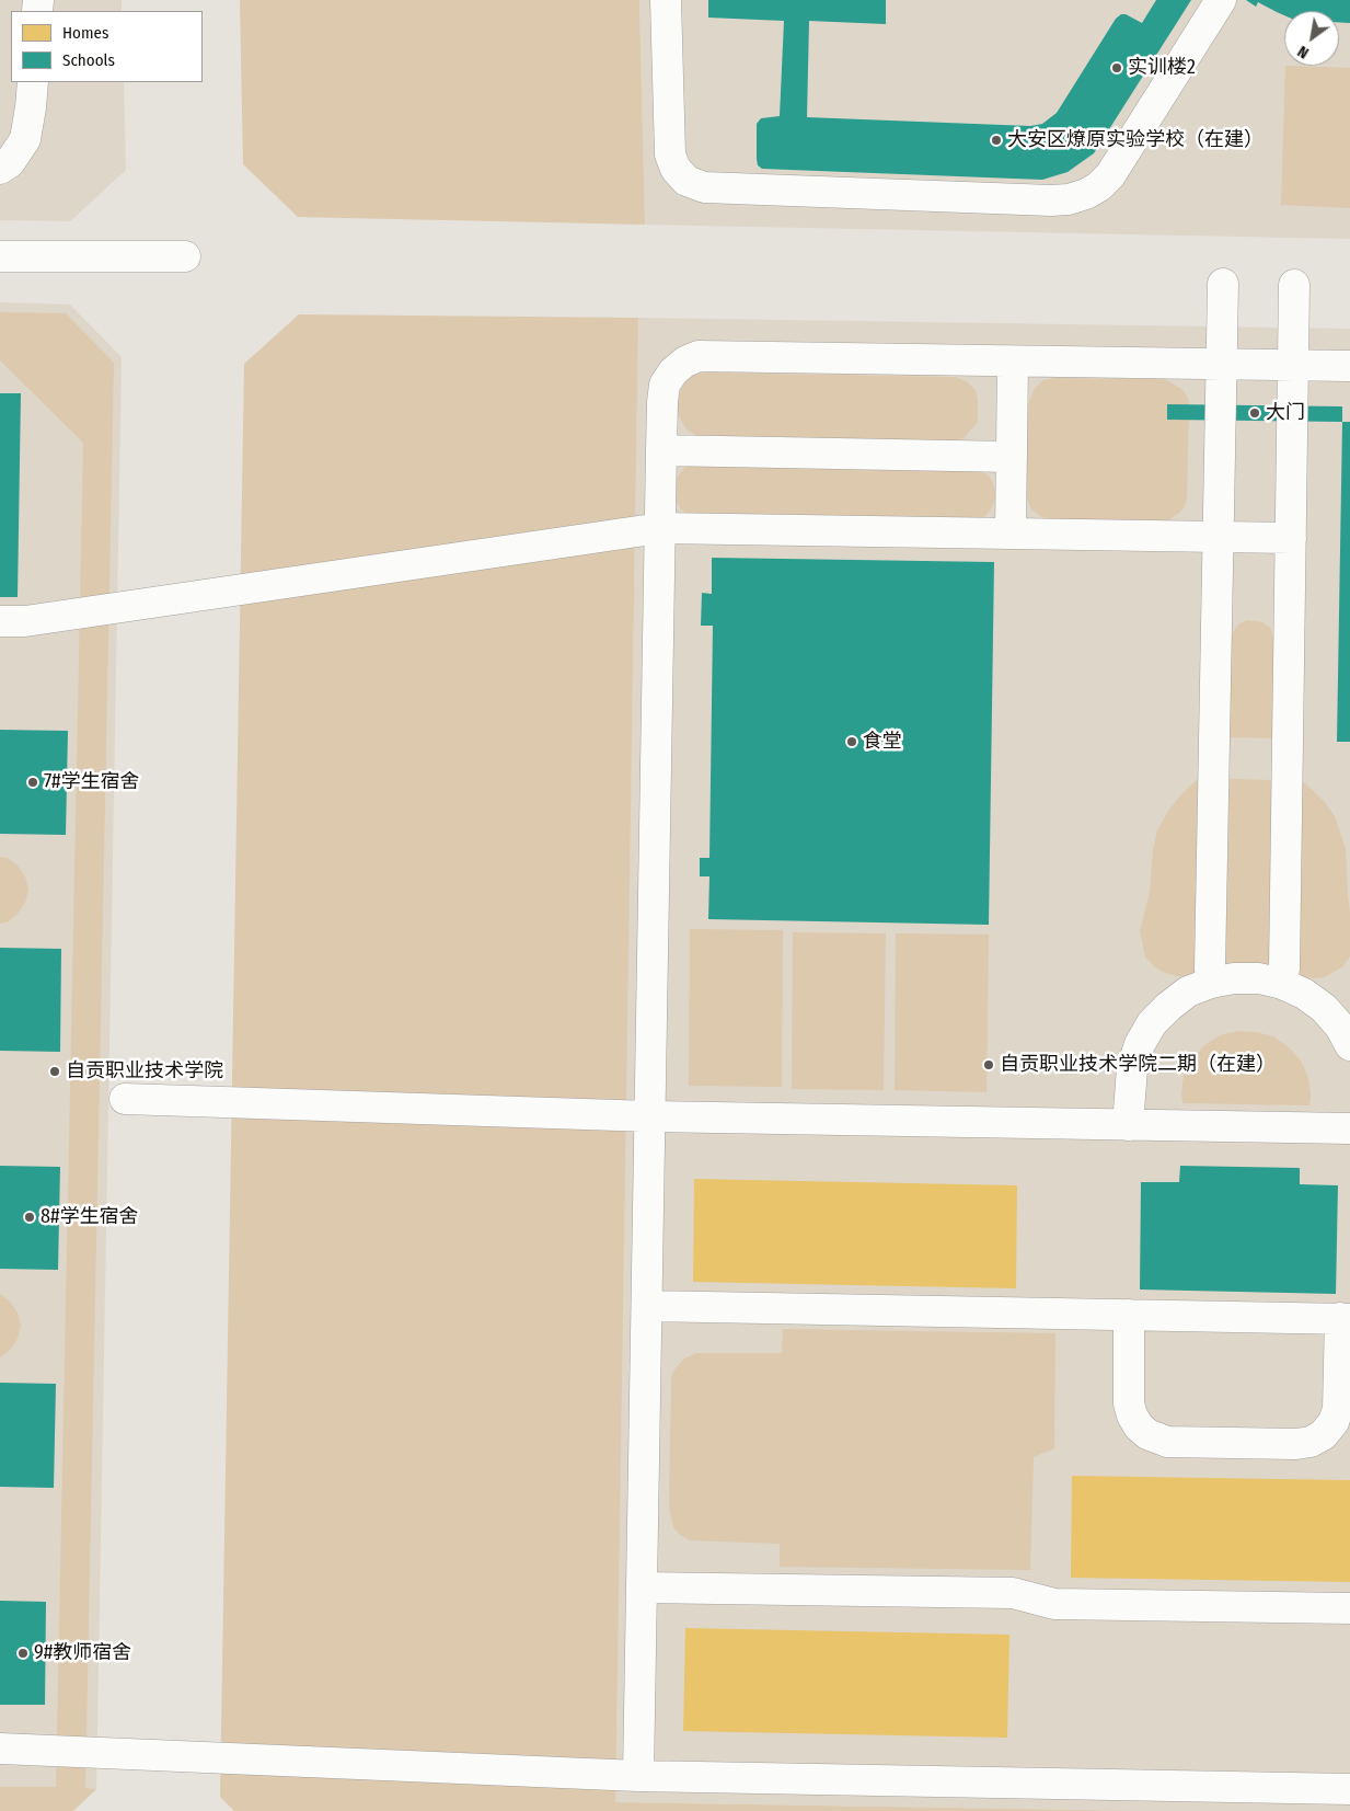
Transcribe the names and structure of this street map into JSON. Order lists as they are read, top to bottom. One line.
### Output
{"places":["实训楼2","大安区燎原实验学校（在建）","大门","食堂","7#学生宿舍","自贡职业技术学院二期（在建）","自贡职业技术学院","8#学生宿舍","9#教师宿舍"],"legend":["Homes","Schools"],"north":"bottom left"}
